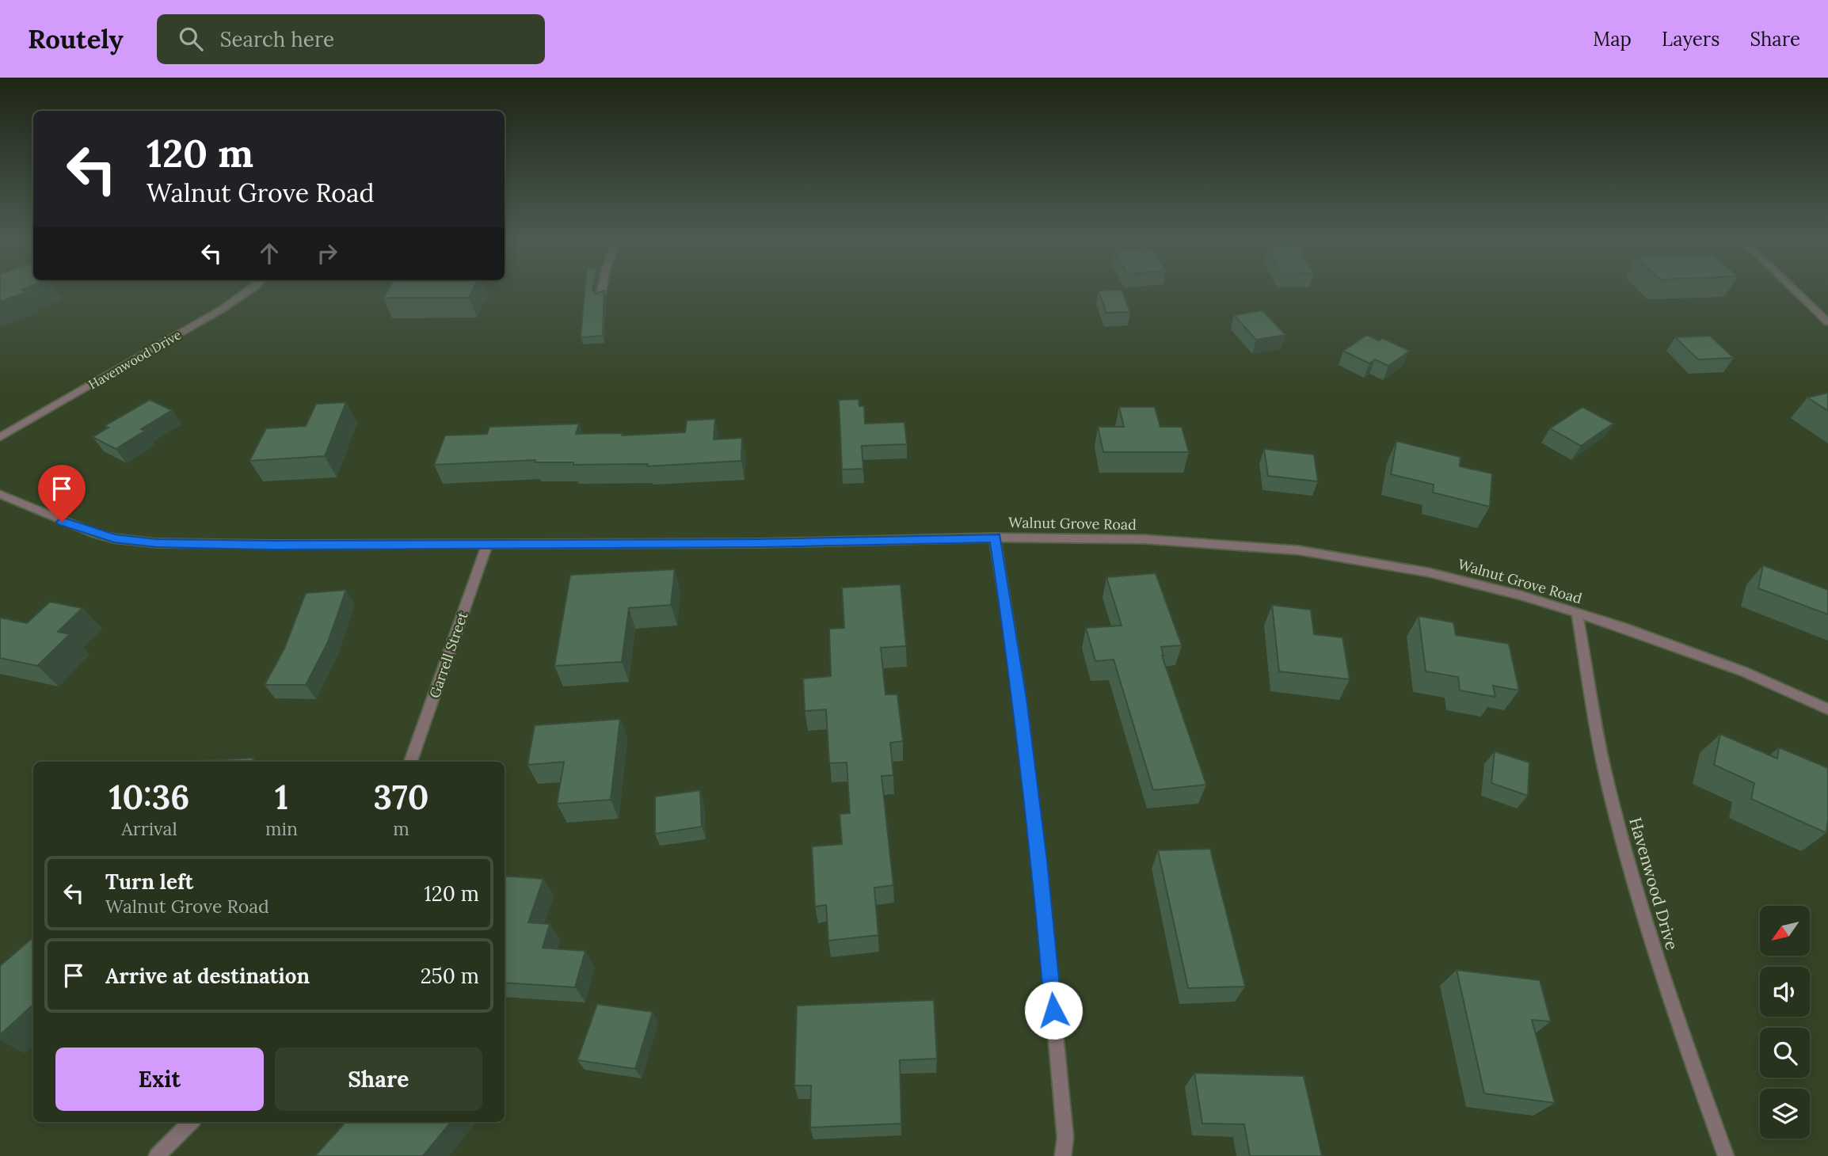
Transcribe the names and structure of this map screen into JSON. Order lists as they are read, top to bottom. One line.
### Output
{"streets":{"street":["Havenwood Drive","Walnut Grove Road","Garrell Street"]},"crossings":[["Havenwood Drive","Walnut Grove Road"],["Walnut Grove Road","Garrell Street"]],"north":"bottom left","page":{"header":"Routely","search":"Search here","nav":["Map","Layers","Share"],"turn":["120 m","Walnut Grove Road"],"eta":["10:36","Arrival","1","min","370","m"],"list":[{"name":"Turn left","note":"Walnut Grove Road","value":"120 m"},{"name":"Arrive at destination","value":"250 m"}],"buttons":["Exit","Share"]}}
